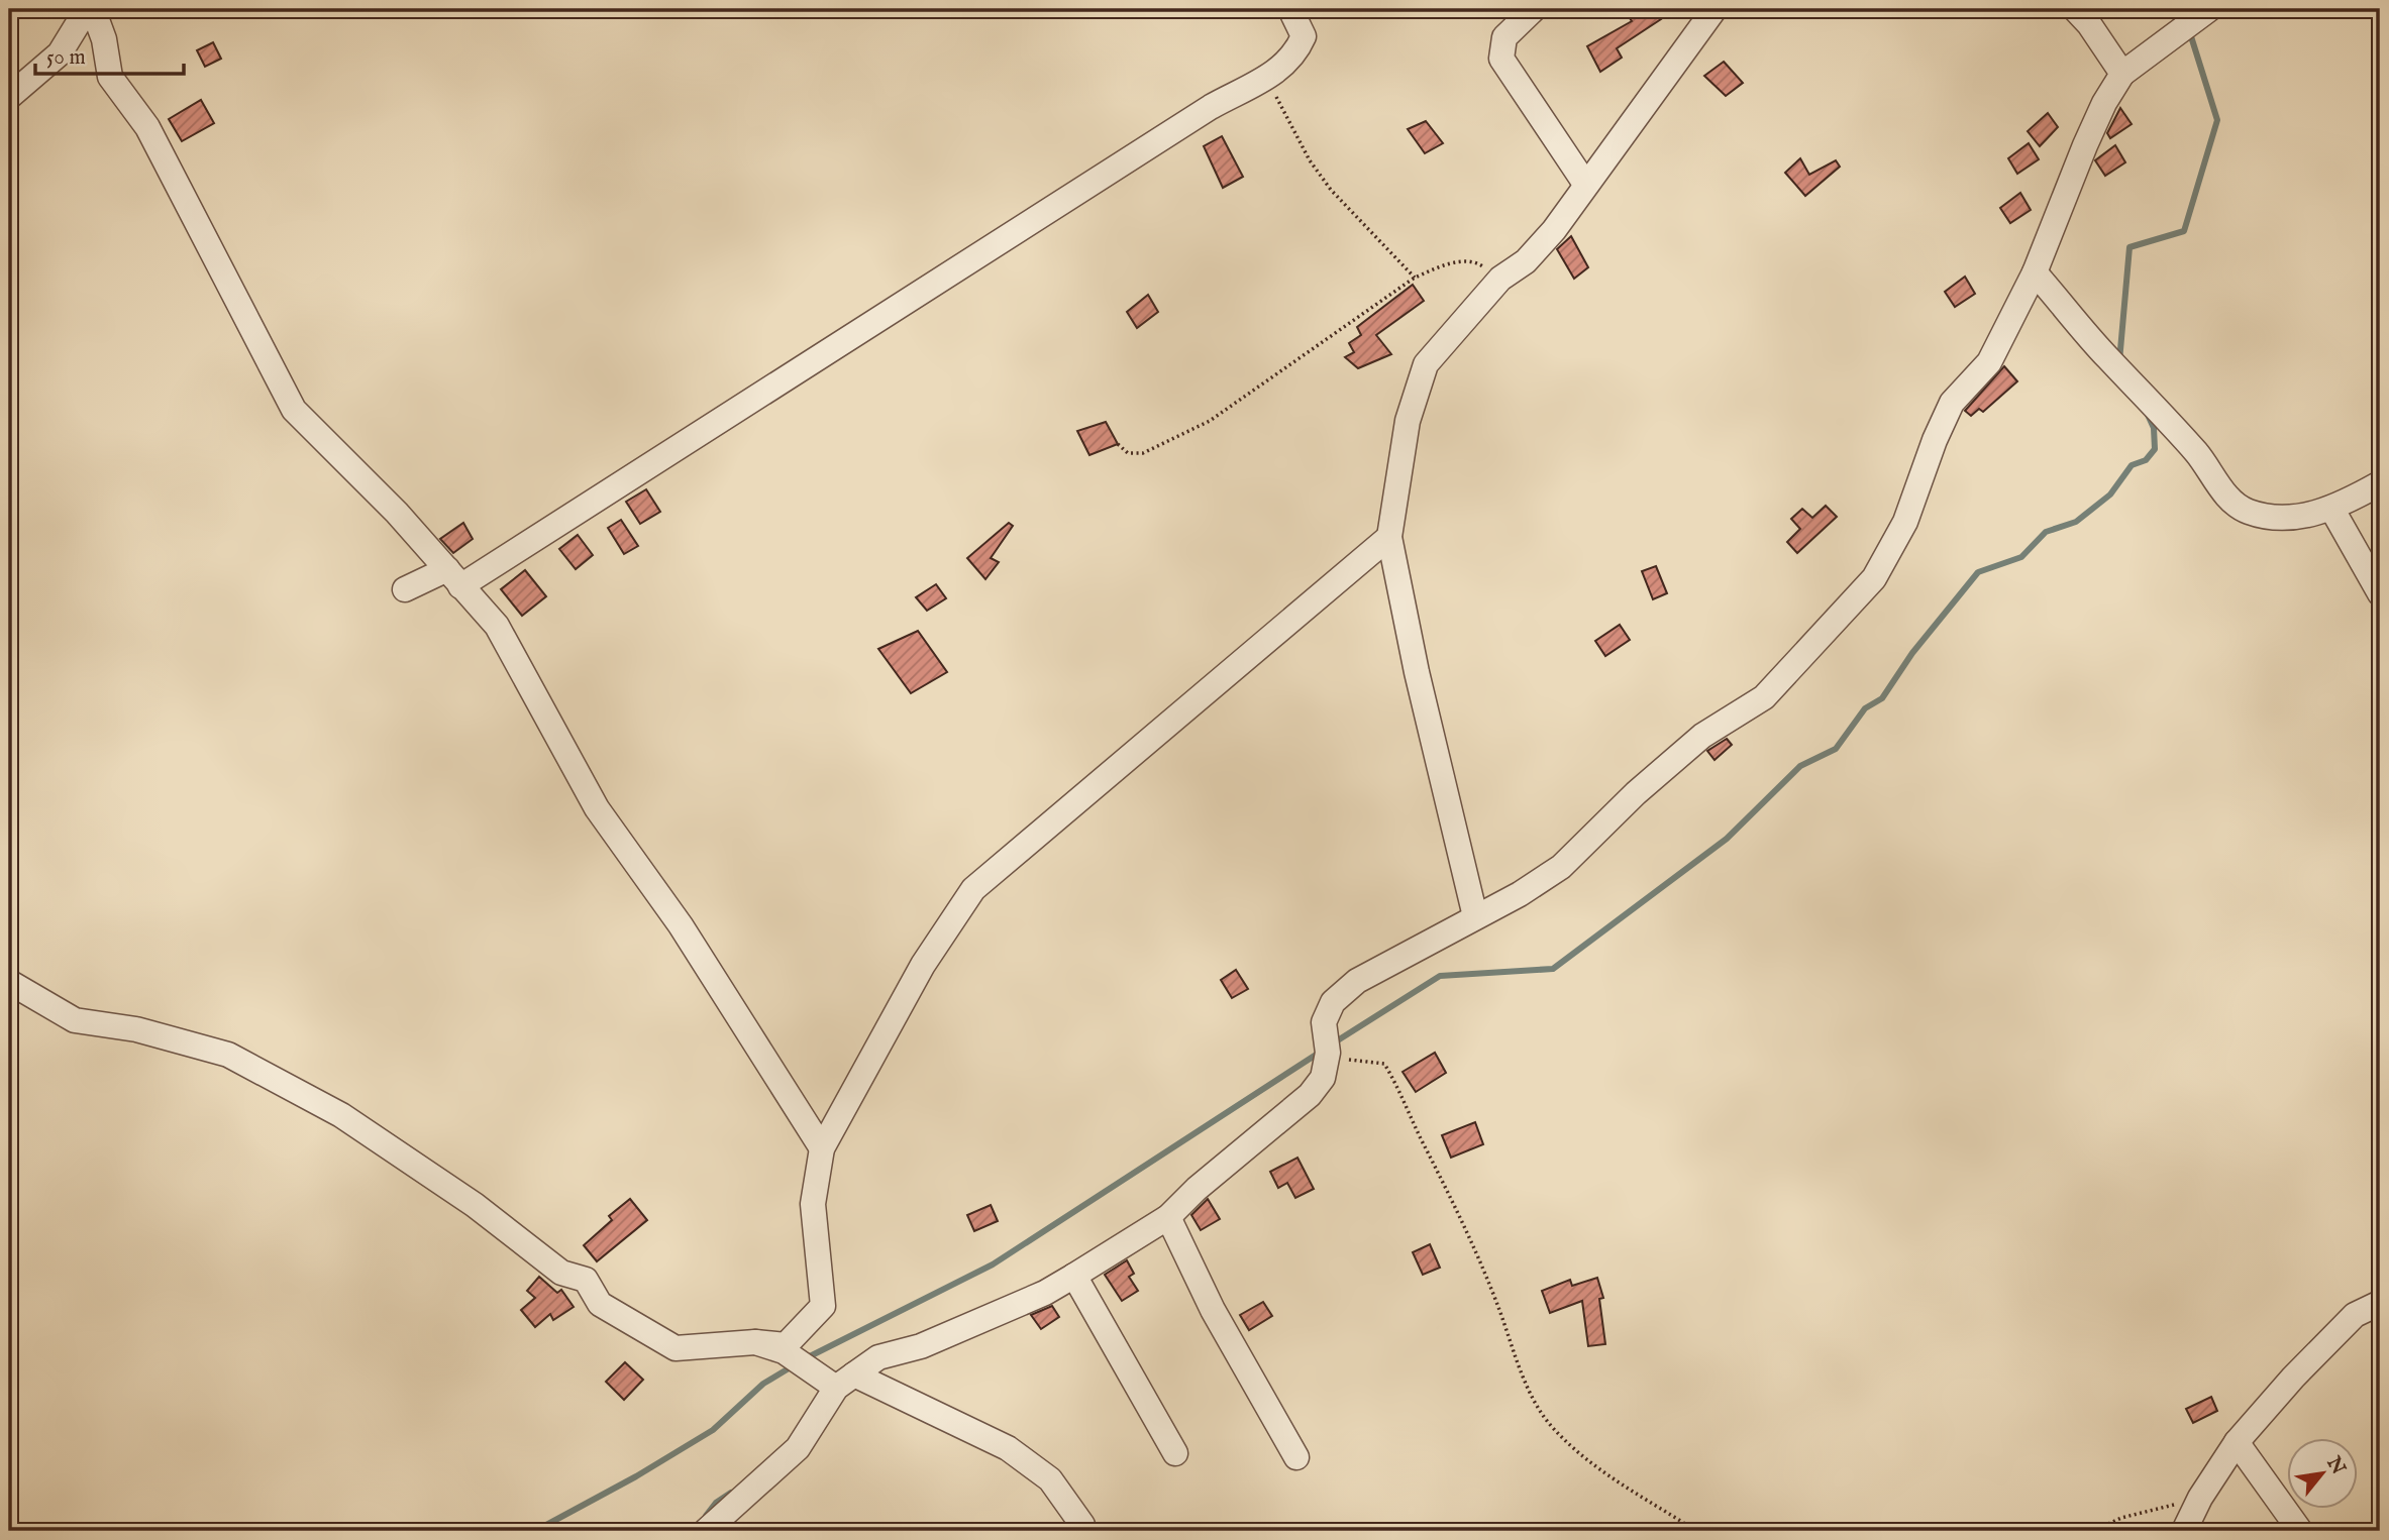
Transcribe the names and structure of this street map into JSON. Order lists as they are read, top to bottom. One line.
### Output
{"scale_bar":"50 m","north":"top right"}
